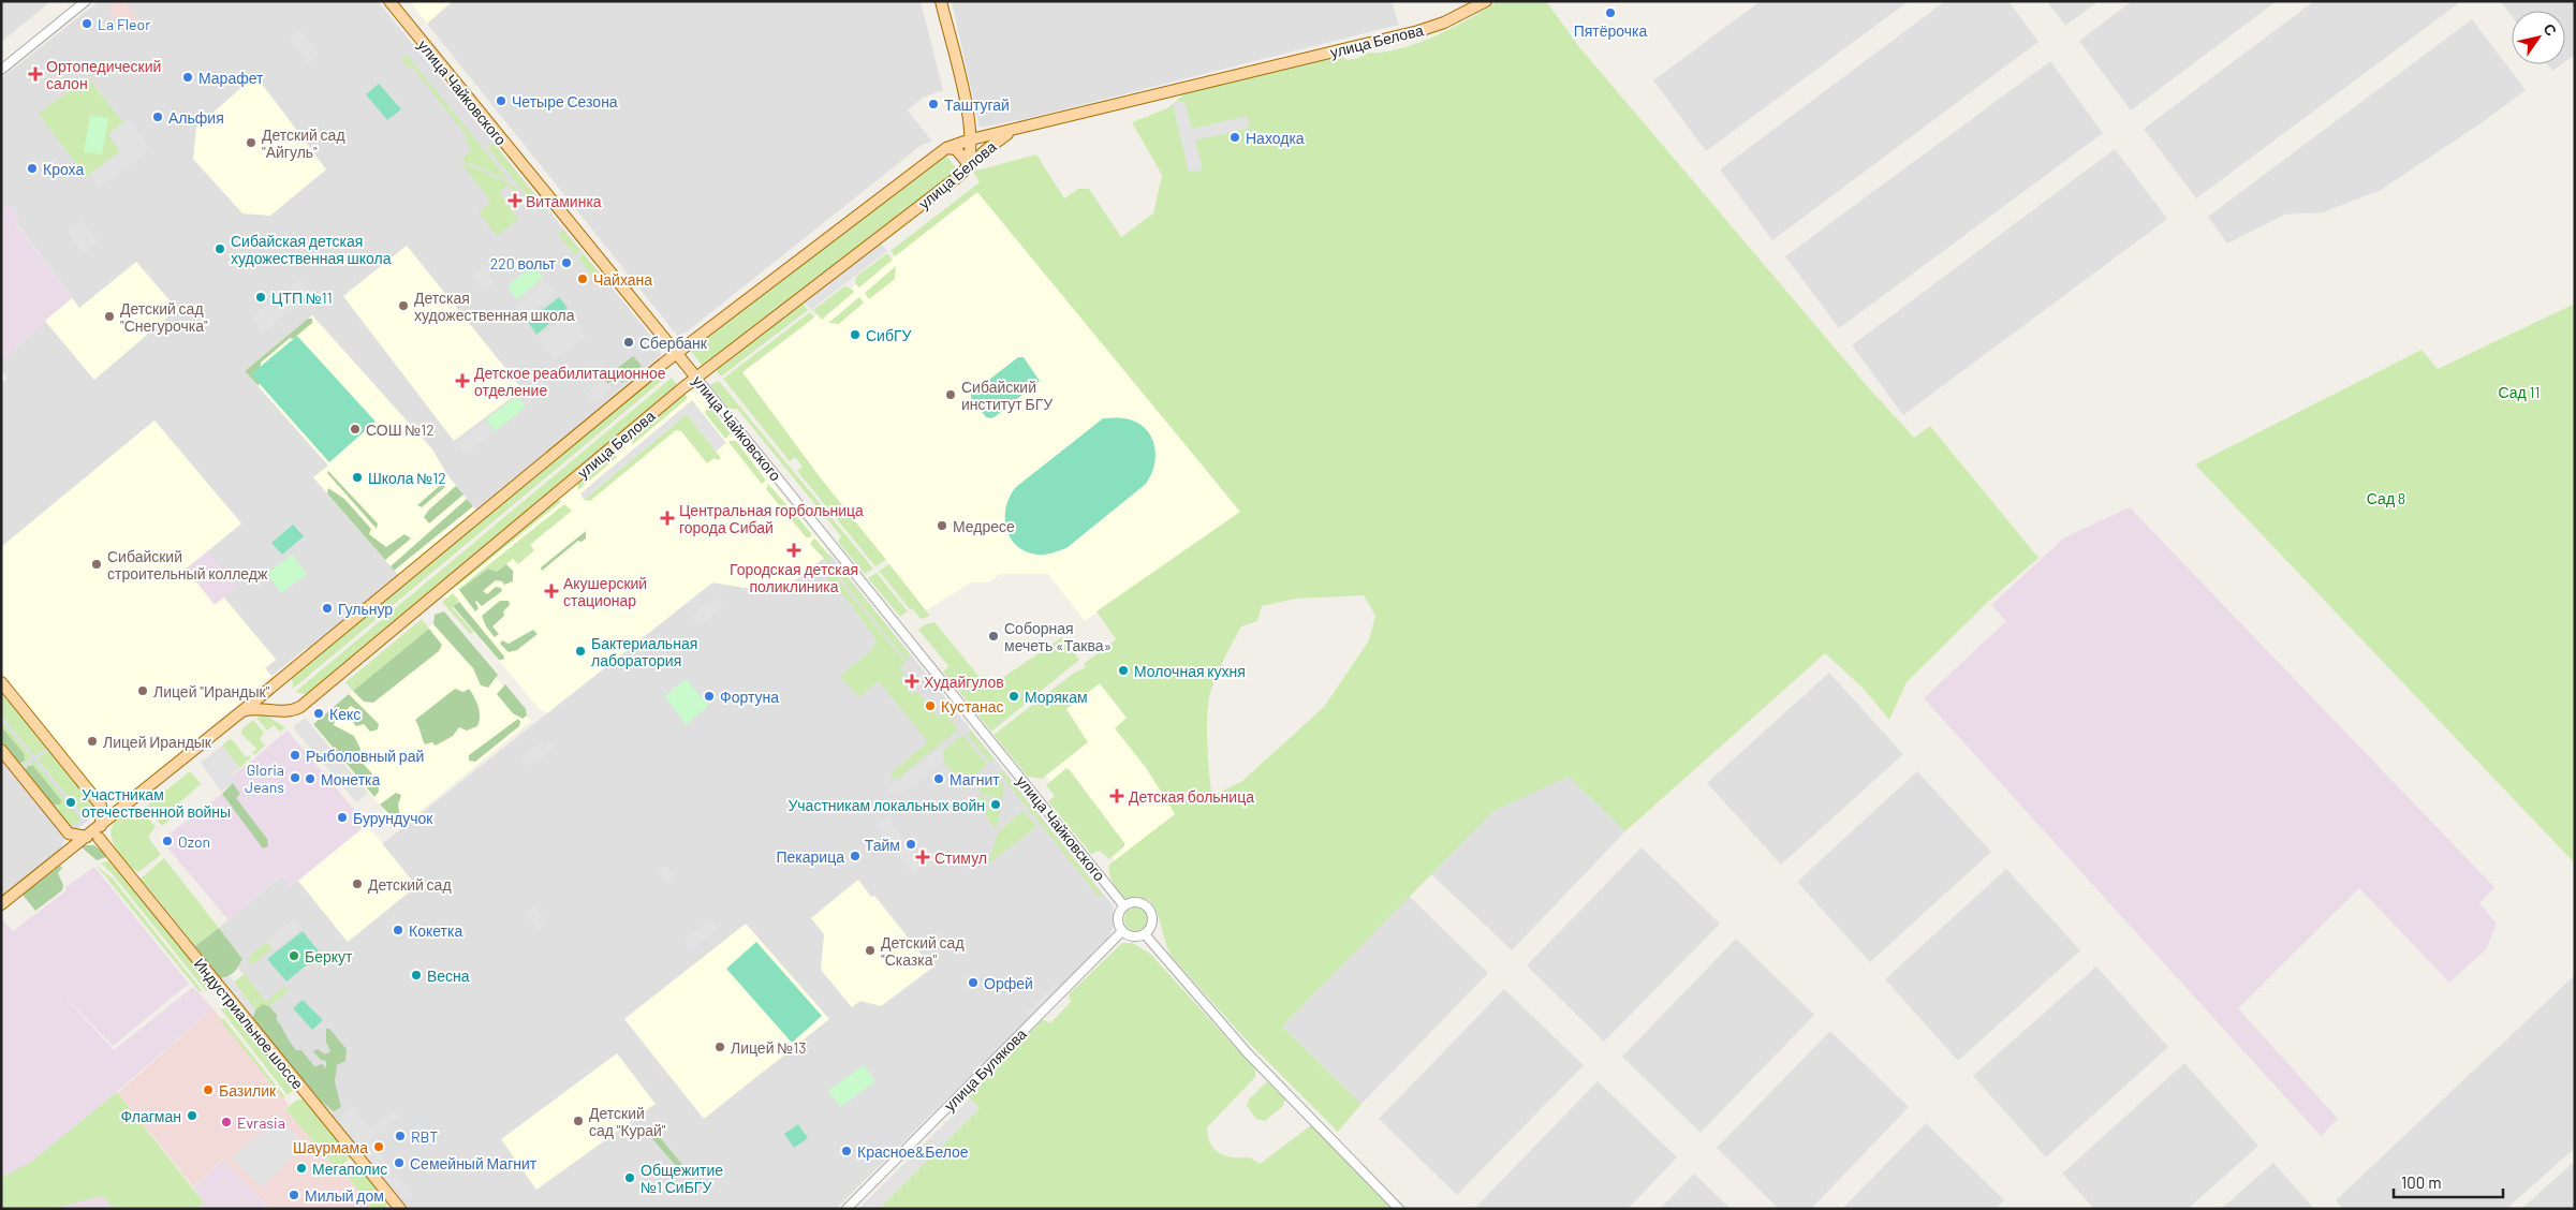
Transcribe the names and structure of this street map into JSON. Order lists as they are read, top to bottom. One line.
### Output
{"streets":{"main road":["улица Белова","улица Чайковского","Индустриальное шоссе"],"street":["улица Булякова"]},"crossings":[["улица Белова","улица Чайковского"],["улица Чайковского","улица Булякова"]],"parks":["Сад 11","Сад 8"],"places":{"other":["Пятёрочка","La Fleor","Марафет","Четыре Сезона","Таштугай","Альфия","Находка","Детский сад \"Айгуль\"","Кроха","Сибайская детская художественная школа","220 вольт","Чайхана","ЦТП №11","Детская художественная школа","Детский сад \"Снегурочка\"","СибГУ","Сбербанк","Сибайский институт БГУ","СОШ №12","Школа №12","Медресе","Сибайский строительный колледж","Гульнур","Соборная мечеть «Таква»","Бактериальная лаборатория","Молочная кухня","Лицей \"Ирандык\"","Фортуна","Морякам","Кустанас","Кекс","Лицей Ирандык","Рыболовный рай","Gloria Jeans","Монетка","Магнит","Участникам отечественной войны","Участникам локальных войн","Бурундучок","Ozon","Тайм","Пекарица","Детский сад","Кокетка","Детский сад \"Сказка\"","Беркут","Весна","Орфей","Лицей №13","Базилик","Флагман","Детский сад \"Курай\"","Evrasia","RBT","Шаурмама","Красное&Белое","Семейный Магнит","Мегаполис","Общежитие №1 СиБГУ","Милый дом"],"health":["Ортопедический салон","Витаминка","Детское реабилитационное отделение","Центральная горбольница города Сибай","Городская детская поликлиника","Акушерский стационар","Худайгулов","Детская больница","Стимул"]},"scale_bar":"100 m","north":"top right"}
